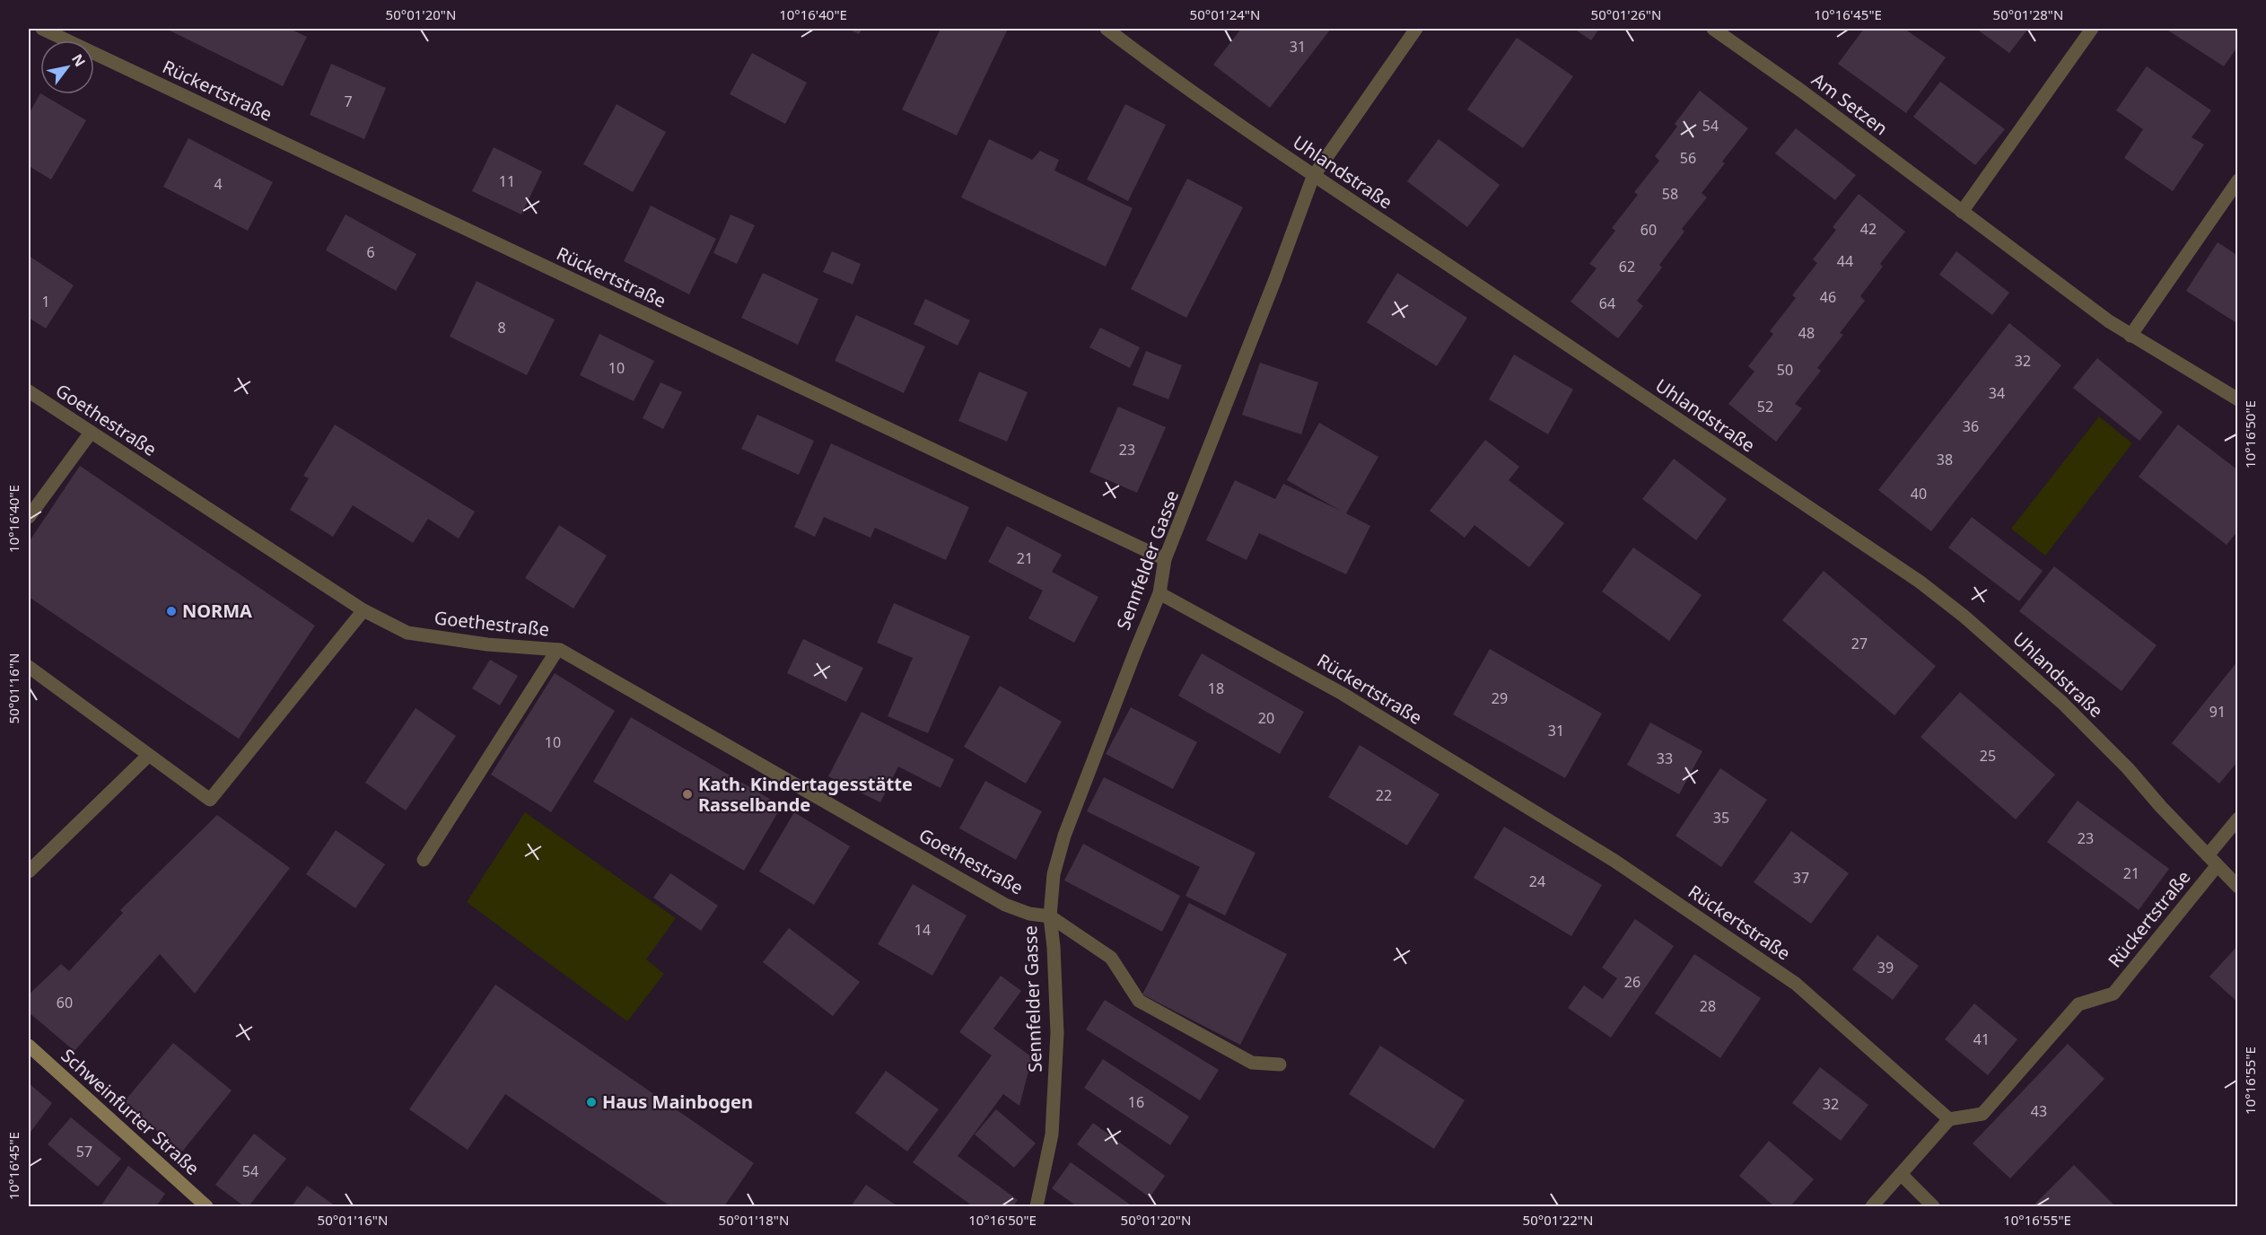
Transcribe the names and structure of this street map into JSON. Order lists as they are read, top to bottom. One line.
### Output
{"streets":{"street":["Rückertstraße","Am Setzen","Uhlandstraße","Goethestraße","Sennfelder Gasse","Schweinfurter Straße"]},"crossings":[["Rückertstraße","Uhlandstraße"],["Rückertstraße","Sennfelder Gasse"],["Uhlandstraße","Sennfelder Gasse"],["Goethestraße","Sennfelder Gasse"]],"places":["NORMA","Kath. Kindertagesstätte Rasselbande","Haus Mainbogen"],"house_numbers":["31","7","54","56","11","4","58","42","60","6","44","62","46","1","64","8","48","32","10","50","34","52","36","23","38","40","21","27","18","29","91","20","31","10","25","33","22","35","23","21","37","24","14","39","26","60","28","41","16","32","43","57","54"],"north":"top right","coordinates":["50°01'20\"N","10°16'40\"E","50°01'24\"N","50°01'26\"N","10°16'45\"E","50°01'28\"N","10°16'50\"E","50°01'16\"N","10°16'55\"E","50°01'18\"N","50°01'22\"N"]}
